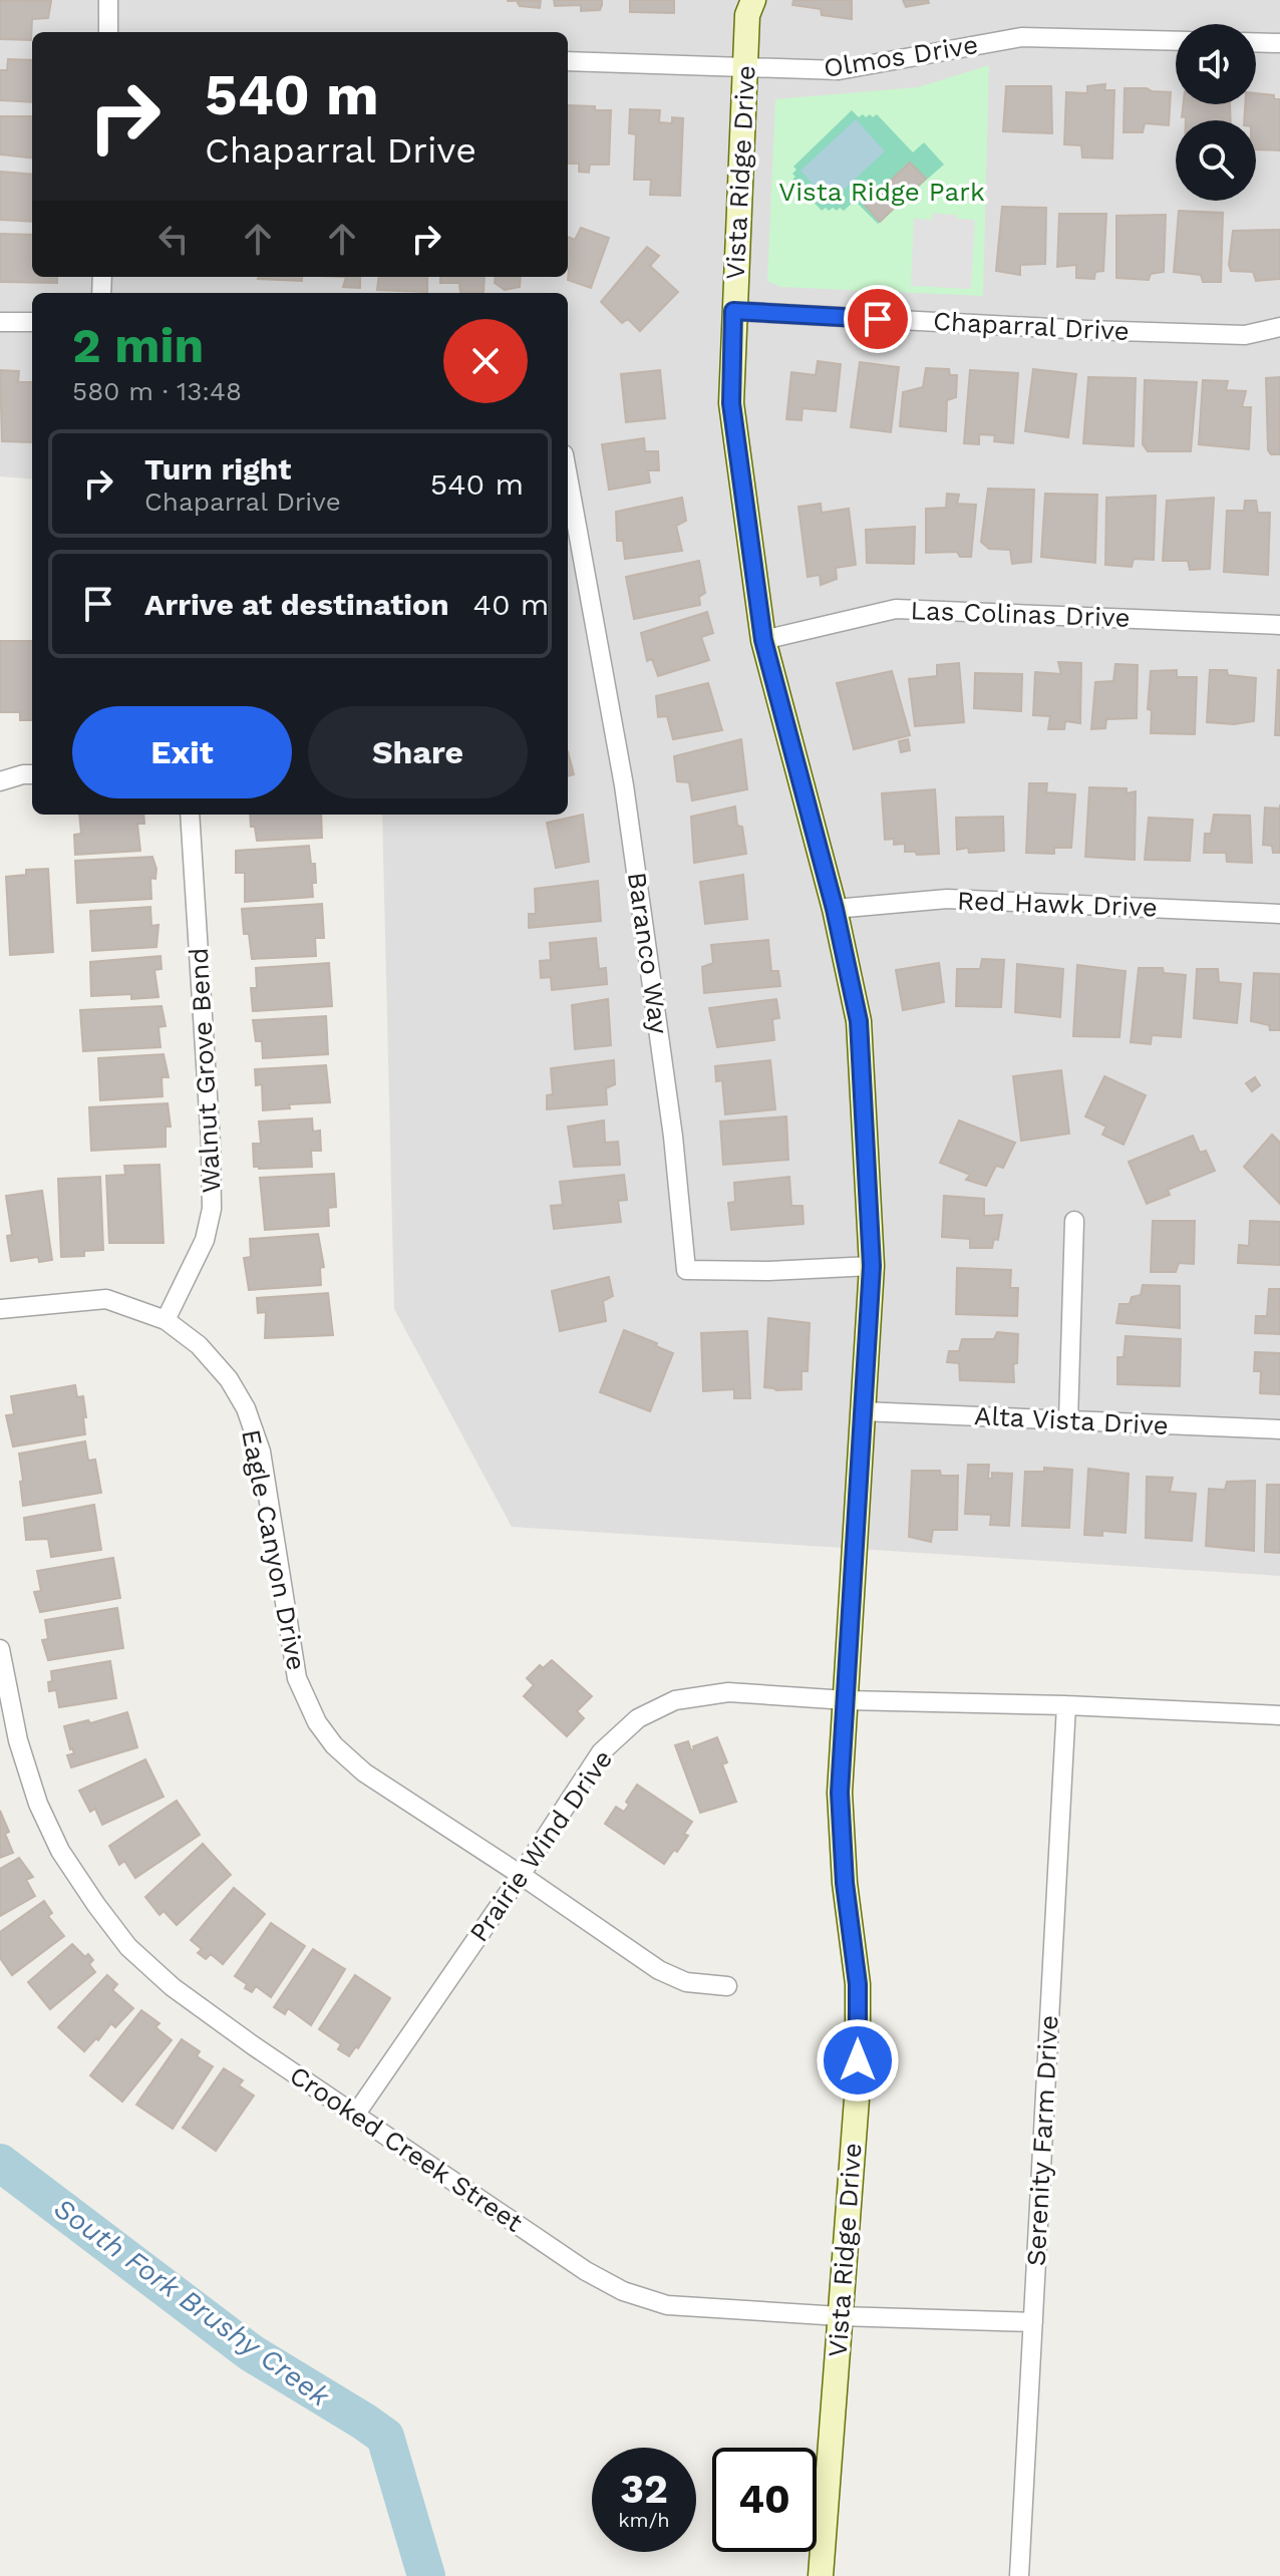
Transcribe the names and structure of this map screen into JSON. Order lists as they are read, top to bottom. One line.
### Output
{"streets":{"street":["Olmos Drive","Vista Ridge Drive","Chaparral Drive","Las Colinas Drive","Red Hawk Drive","Baranco Way","Walnut Grove Bend","Alta Vista Drive","Eagle Canyon Drive","Prairie Wind Drive","Serenity Farm Drive","Crooked Creek Street"]},"crossings":[["Olmos Drive","Vista Ridge Drive"],["Vista Ridge Drive","Chaparral Drive"],["Vista Ridge Drive","Las Colinas Drive"],["Vista Ridge Drive","Red Hawk Drive"],["Vista Ridge Drive","Baranco Way"],["Vista Ridge Drive","Alta Vista Drive"],["Vista Ridge Drive","Prairie Wind Drive"],["Vista Ridge Drive","Crooked Creek Street"],["Walnut Grove Bend","Eagle Canyon Drive"],["Eagle Canyon Drive","Prairie Wind Drive"],["Prairie Wind Drive","Serenity Farm Drive"],["Prairie Wind Drive","Crooked Creek Street"],["Serenity Farm Drive","Crooked Creek Street"]],"water":["South Fork Brushy Creek"],"parks":["Vista Ridge Park"],"page":{"turn":["540 m","Chaparral Drive"],"heading":["2 min","580 m · 13:48"],"list":[{"name":"Turn right","note":"Chaparral Drive","value":"540 m"},{"name":"Arrive at destination","value":"40 m"}],"buttons":["Exit","Share"],"speed":"32 km/h","limit":"40"}}
